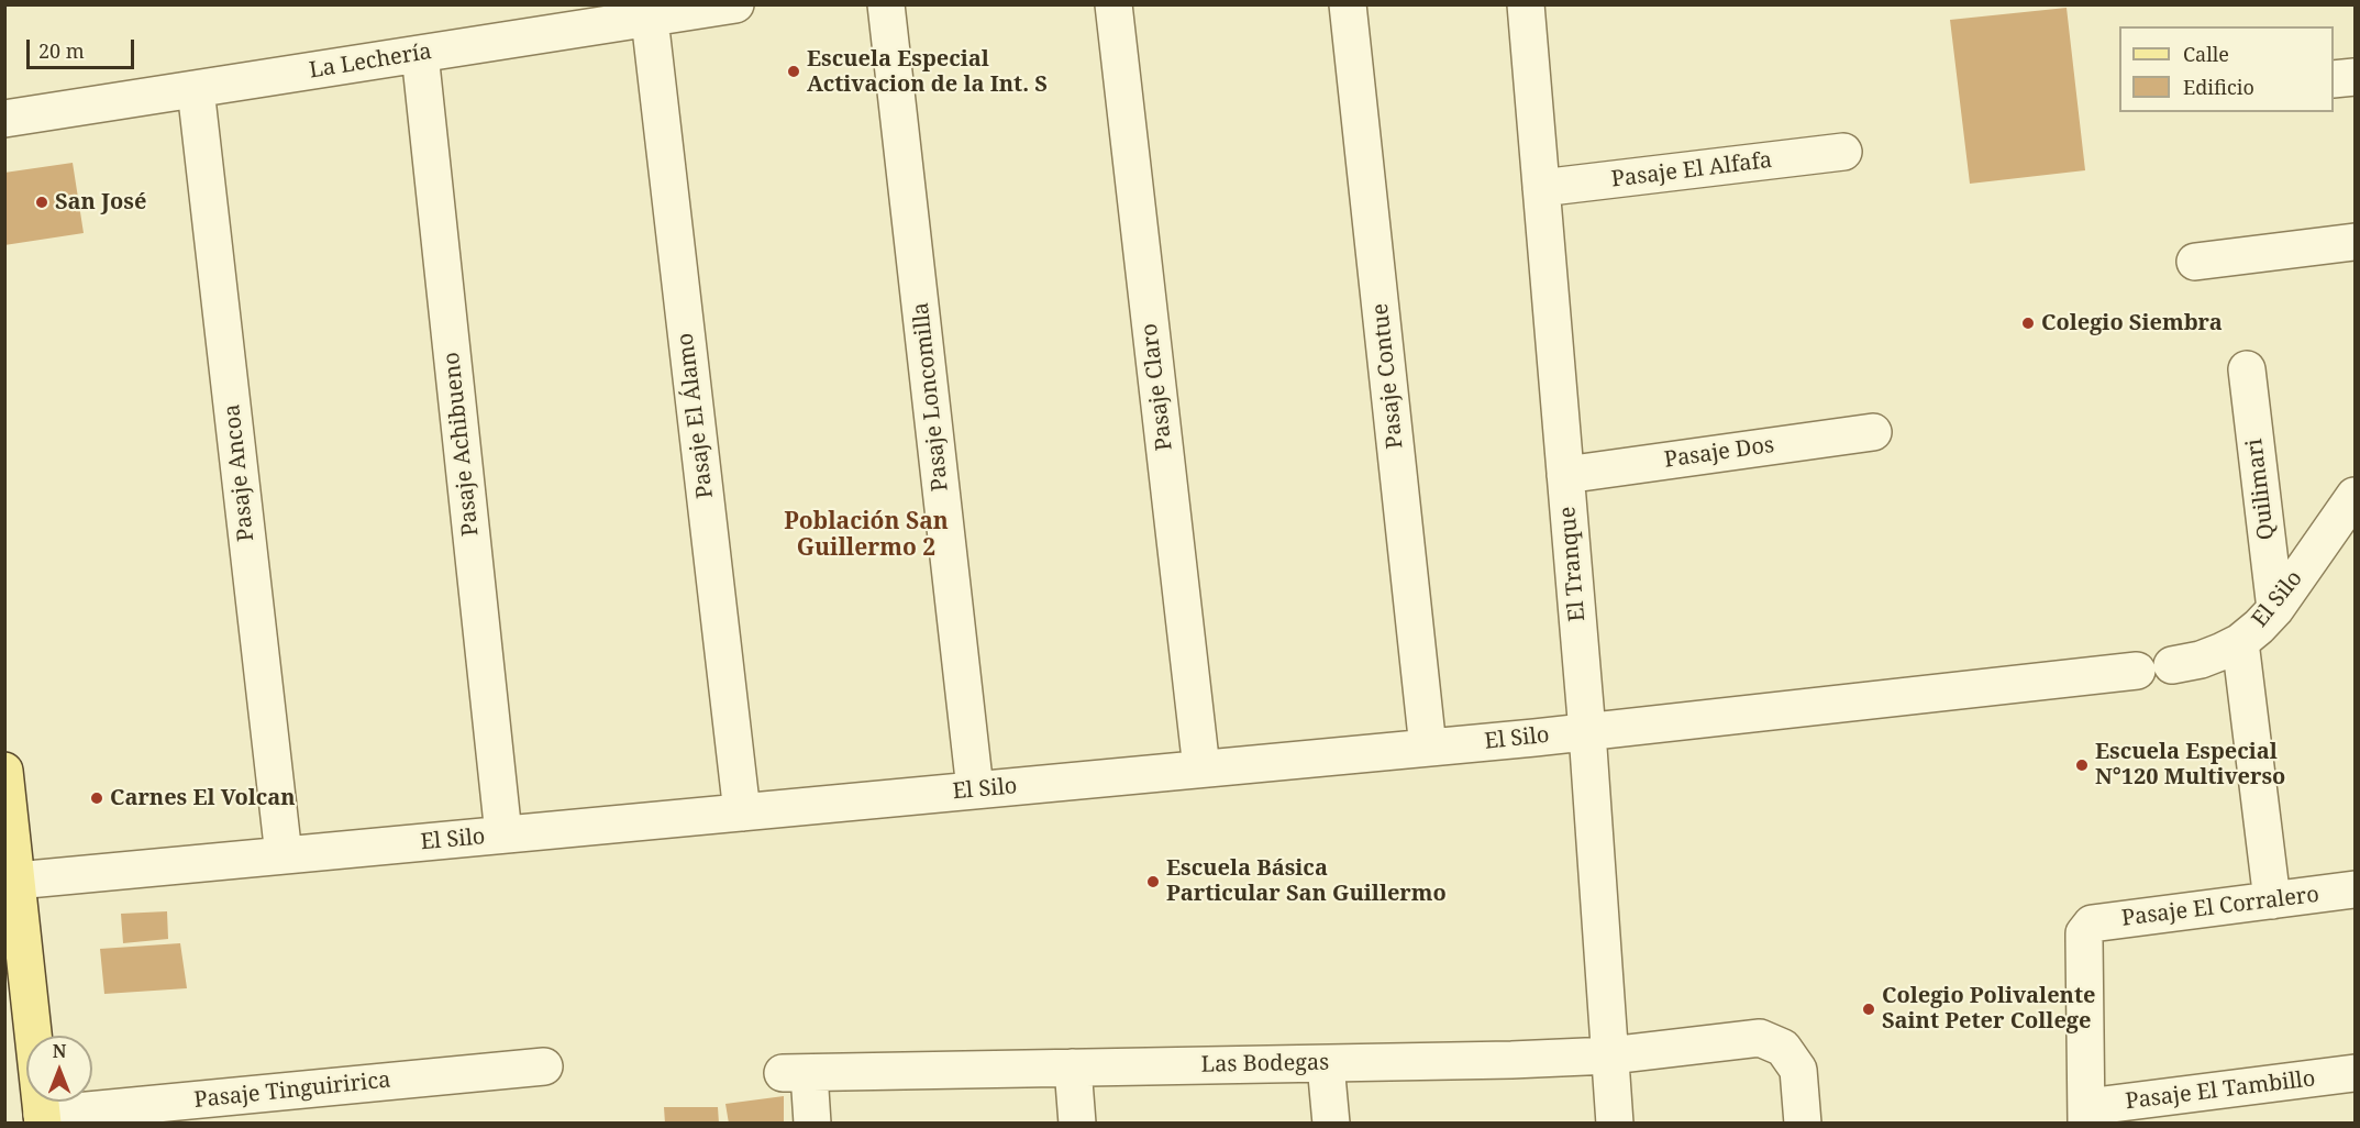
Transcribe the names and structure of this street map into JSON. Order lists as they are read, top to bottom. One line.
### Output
{"streets":{"street":["La Lechería","Pasaje El Alfafa","Pasaje Contue","Pasaje Claro","Pasaje Loncomilla","Pasaje El Álamo","Pasaje Achibueno","Pasaje Dos","Pasaje Ancoa","Quilimari","El Tranque","El Silo","Pasaje El Corralero","Las Bodegas","Pasaje Tinguiririca","Pasaje El Tambillo"]},"crossings":[["La Lechería","Pasaje El Álamo"],["La Lechería","Pasaje Achibueno"],["La Lechería","Pasaje Ancoa"],["Pasaje El Alfafa","El Tranque"],["Pasaje Contue","El Silo"],["Pasaje Claro","El Silo"],["Pasaje Loncomilla","El Silo"],["Pasaje El Álamo","El Silo"],["Pasaje Achibueno","El Silo"],["Pasaje Dos","El Tranque"],["Pasaje Ancoa","El Silo"],["Quilimari","El Silo"],["El Tranque","El Silo"],["El Tranque","Las Bodegas"],["Pasaje El Corralero","Pasaje El Tambillo"]],"districts":["Población San Guillermo 2"],"places":["Escuela Especial Activacion de la Int. S","San José","Colegio Siembra","Escuela Especial N°120 Multiverso","Carnes El Volcan","Escuela Básica Particular San Guillermo","Colegio Polivalente Saint Peter College"],"legend":["Calle","Edificio"],"scale_bar":"20 m","north":"top"}
